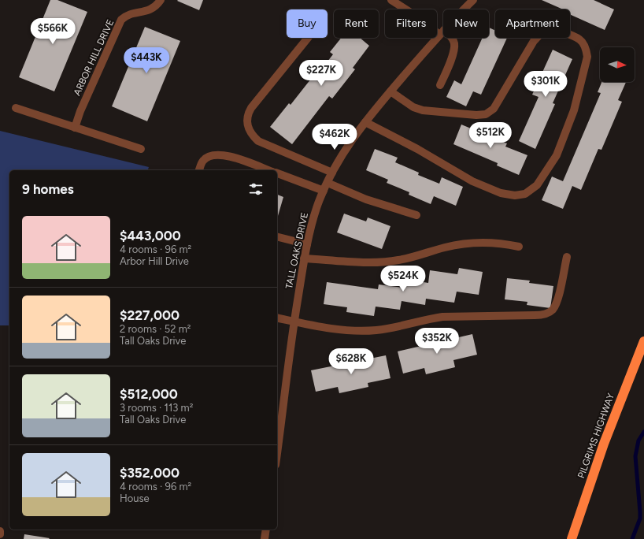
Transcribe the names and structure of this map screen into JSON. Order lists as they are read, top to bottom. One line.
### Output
{"streets":{"highway":["PILGRIMS HIGHWAY"],"street":["ARBOR HILL DRIVE","TALL OAKS DRIVE"]},"north":"right","page":{"chip":["Buy","Rent","Filters","New","Apartment"],"price":["$566K","$443K","$227K","$301K","$512K","$462K","$524K","$352K","$628K"],"heading":"9 homes","list":[{"name":"$443,000","note":"4 rooms · 96 m² · Arbor Hill Drive"},{"name":"$227,000","note":"2 rooms · 52 m² · Tall Oaks Drive"},{"name":"$512,000","note":"3 rooms · 113 m² · Tall Oaks Drive"},{"name":"$352,000","note":"4 rooms · 96 m² · House"}]}}
